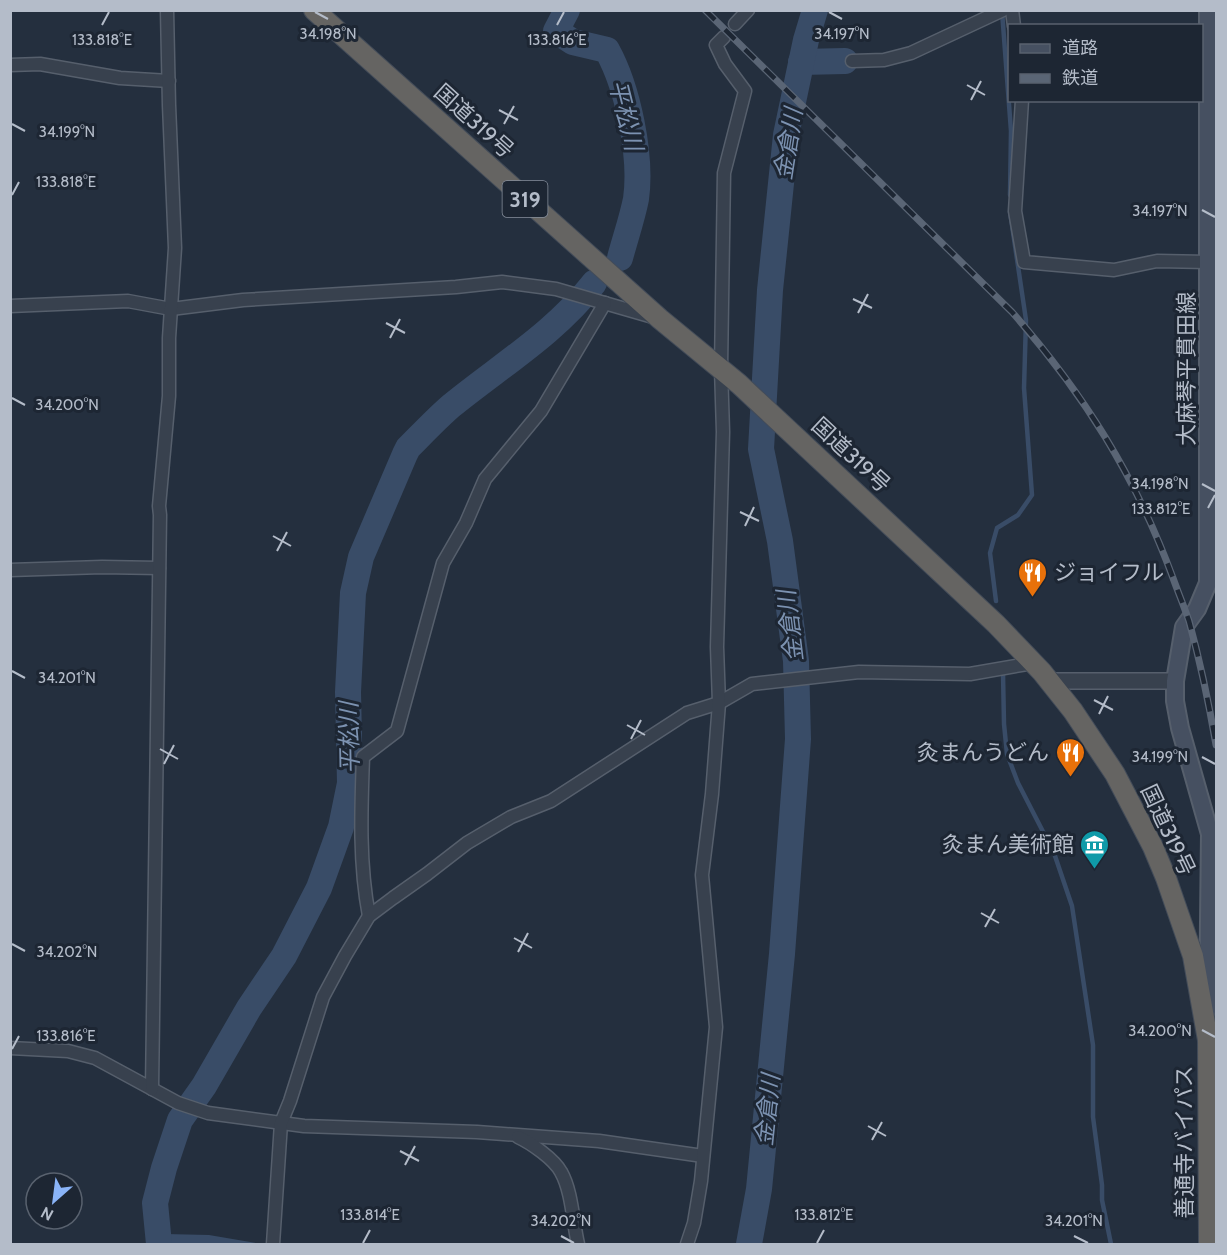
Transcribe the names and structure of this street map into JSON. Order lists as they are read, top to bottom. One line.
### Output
{"streets":{"highway":["国道319号","319","善通寺バイパス"],"main road":["大麻琴平貫田線"]},"crossings":[["国道319号","大麻琴平貫田線"],["国道319号","善通寺バイパス"],["大麻琴平貫田線","善通寺バイパス"]],"water":["平松川","金倉川"],"places":{"restaurant":["ジョイフル","灸まんうどん"],"museum":["灸まん美術館"]},"legend":["道路","鉄道"],"north":"bottom left","coordinates":["34.198°N","34.197°N","133.818°E","133.816°E","34.199°N","34.200°N","133.812°E","34.201°N","34.202°N","133.814°E"]}
